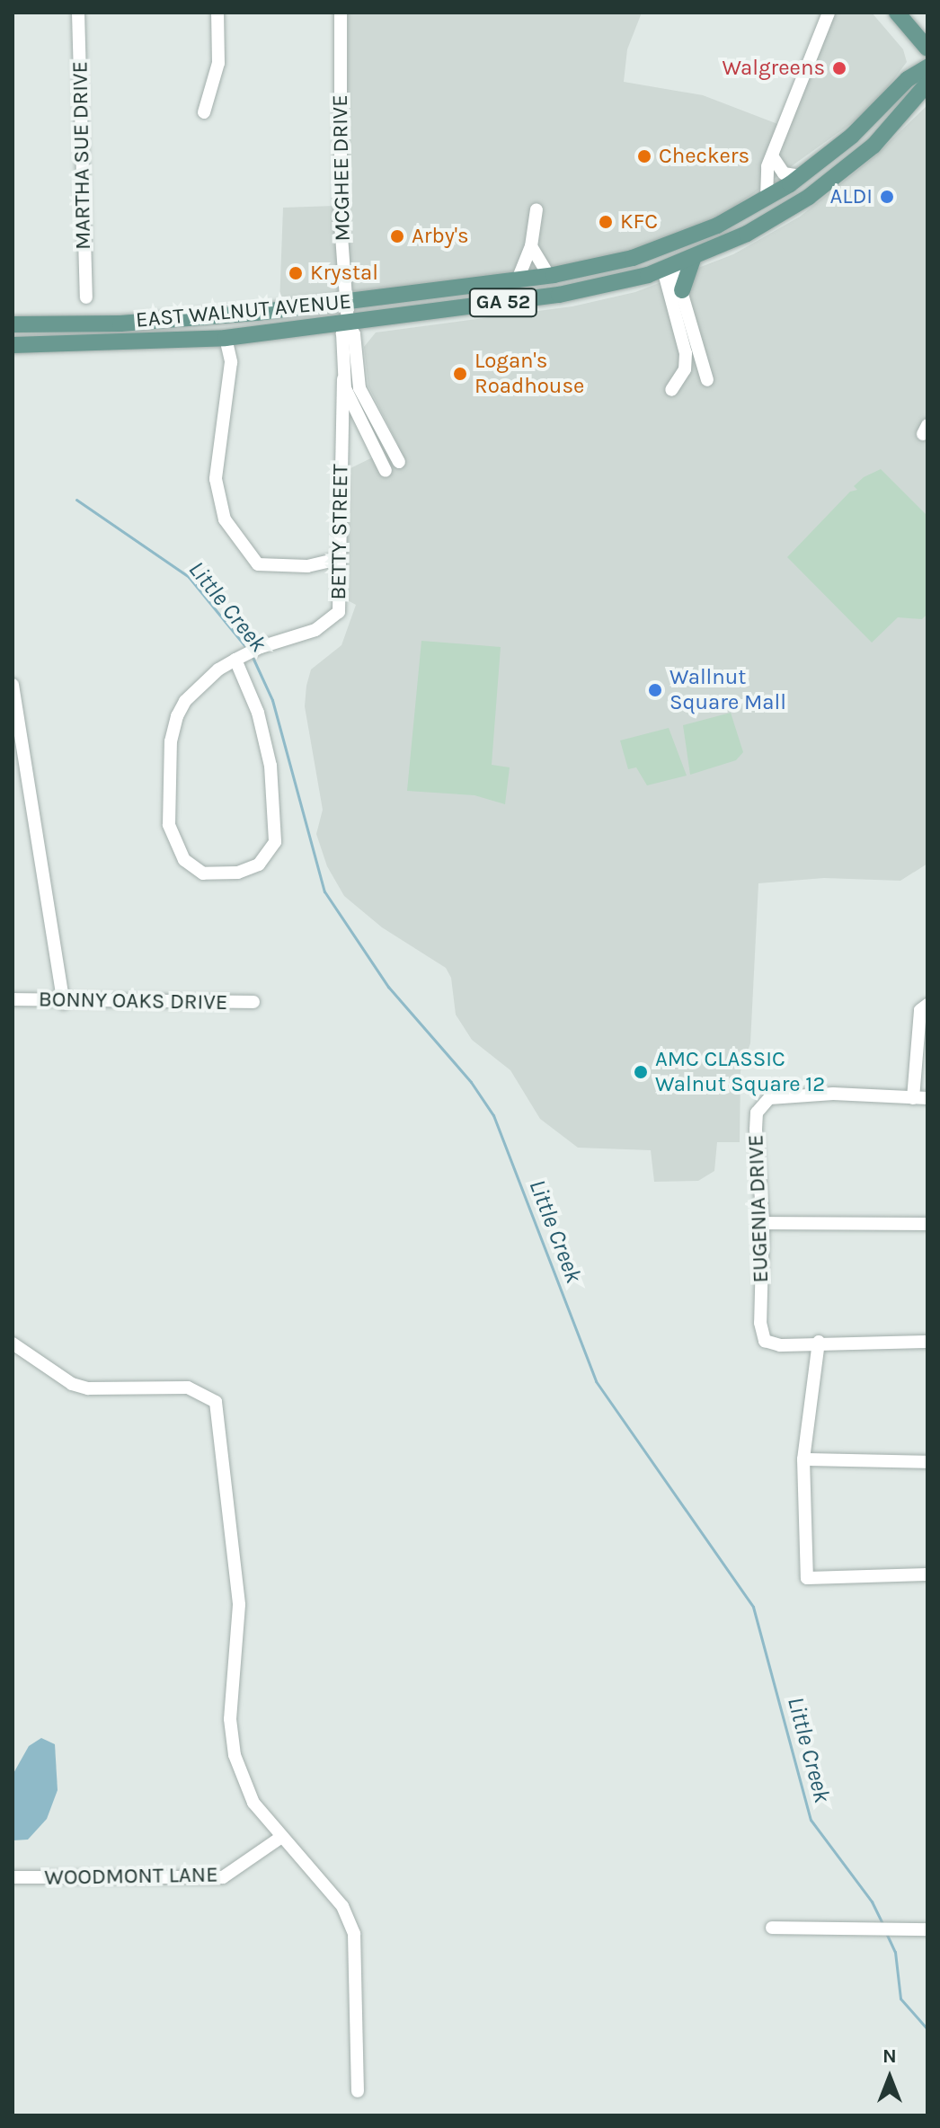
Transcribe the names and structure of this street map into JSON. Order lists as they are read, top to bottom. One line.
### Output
{"streets":{"main road":["GA 52","EAST WALNUT AVENUE"],"street":["MARTHA SUE DRIVE","MCGHEE DRIVE","BETTY STREET","BONNY OAKS DRIVE","EUGENIA DRIVE","WOODMONT LANE"]},"crossings":[["MCGHEE DRIVE","EAST WALNUT AVENUE"],["MCGHEE DRIVE","BETTY STREET"],["EAST WALNUT AVENUE","BETTY STREET"]],"water":["Little Creek"],"places":["Walgreens","Checkers","ALDI","KFC","Arby's","Krystal","Logan's Roadhouse","Wallnut Square Mall","AMC CLASSIC Walnut Square 12"],"north":"top"}
